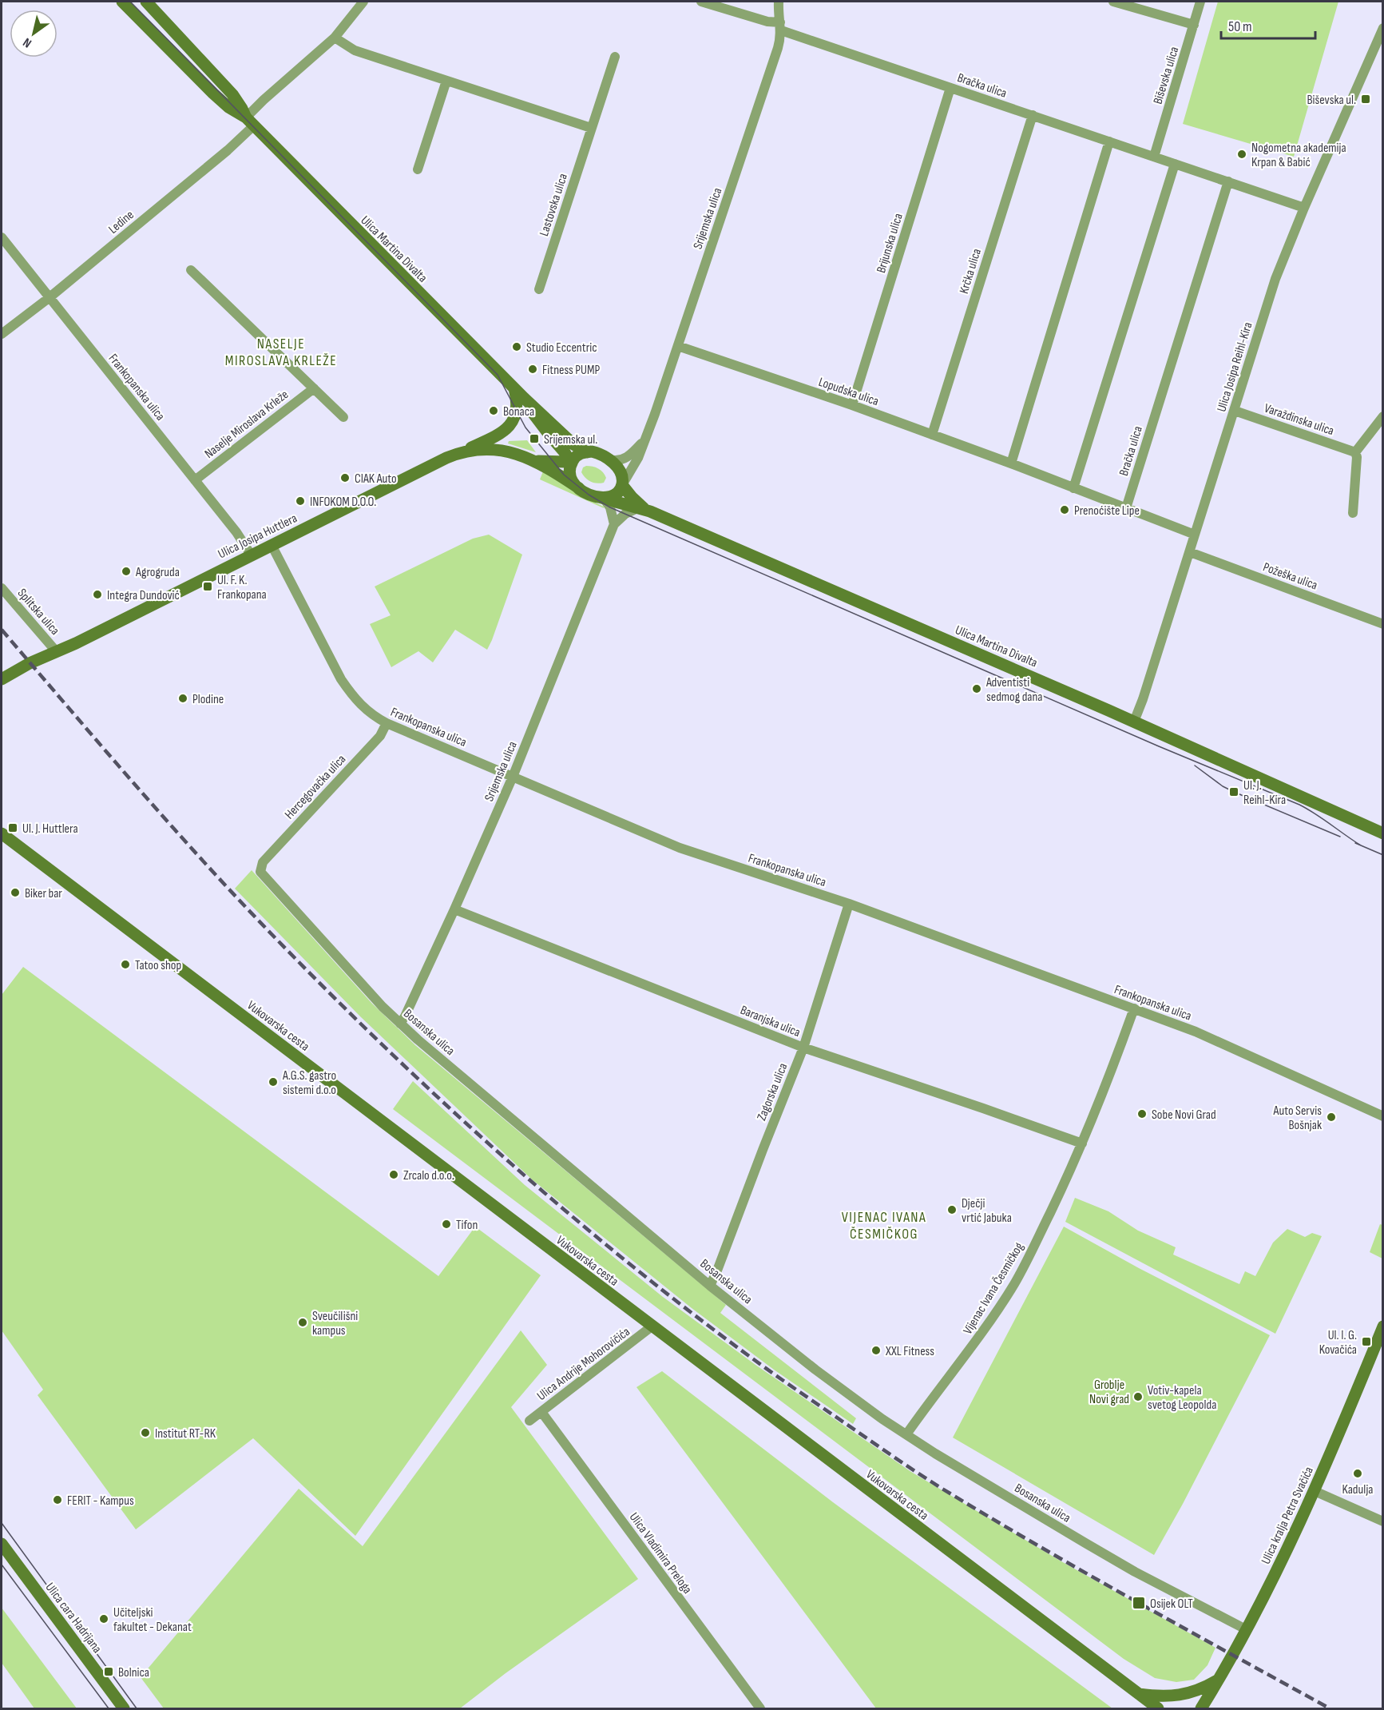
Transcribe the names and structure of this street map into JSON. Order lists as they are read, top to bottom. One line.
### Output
{"streets":{"street":["Biševska ulica","Bračka ulica","Lastovska ulica","Srijemska ulica","Ledine","Brijunska ulica","Ulica Martina Divalta","Krčka ulica","Ulica Josipa Reihl-Kira","Frankopanska ulica","Lopudska ulica","Varaždinska ulica","Naselje Miroslava Krleže","Ulica Josipa Huttlera","Požeška ulica","Splitska ulica","Hercegovačka ulica","Baranjska ulica","Vukovarska cesta","Bosanska ulica","Zagorska ulica","Vijenac Ivana Česmičkog","Ulica Andrije Mohorovičića","Ulica kralja Petra Svačića","Ulica Vladimira Preloga","Ulica cara Hadrijana"]},"crossings":[["Biševska ulica","Bračka ulica"],["Bračka ulica","Srijemska ulica"],["Bračka ulica","Brijunska ulica"],["Bračka ulica","Krčka ulica"],["Bračka ulica","Ulica Josipa Reihl-Kira"],["Bračka ulica","Lopudska ulica"],["Srijemska ulica","Ulica Martina Divalta"],["Srijemska ulica","Frankopanska ulica"],["Srijemska ulica","Lopudska ulica"],["Srijemska ulica","Ulica Josipa Huttlera"],["Srijemska ulica","Baranjska ulica"],["Srijemska ulica","Bosanska ulica"],["Ledine","Ulica Martina Divalta"],["Ledine","Frankopanska ulica"],["Brijunska ulica","Lopudska ulica"],["Ulica Martina Divalta","Ulica Josipa Reihl-Kira"],["Ulica Martina Divalta","Ulica Josipa Huttlera"],["Krčka ulica","Lopudska ulica"],["Ulica Josipa Reihl-Kira","Lopudska ulica"],["Ulica Josipa Reihl-Kira","Varaždinska ulica"],["Ulica Josipa Reihl-Kira","Požeška ulica"],["Frankopanska ulica","Naselje Miroslava Krleže"],["Frankopanska ulica","Ulica Josipa Huttlera"],["Frankopanska ulica","Hercegovačka ulica"],["Frankopanska ulica","Zagorska ulica"],["Frankopanska ulica","Vijenac Ivana Česmičkog"],["Ulica Josipa Huttlera","Splitska ulica"],["Hercegovačka ulica","Bosanska ulica"],["Baranjska ulica","Zagorska ulica"],["Baranjska ulica","Vijenac Ivana Česmičkog"],["Vukovarska cesta","Ulica Andrije Mohorovičića"],["Bosanska ulica","Zagorska ulica"],["Bosanska ulica","Vijenac Ivana Česmičkog"],["Bosanska ulica","Ulica kralja Petra Svačića"],["Ulica Andrije Mohorovičića","Ulica Vladimira Preloga"]],"districts":["NASELJE MIROSLAVA KRLEŽE","VIJENAC IVANA ČESMIČKOG"],"parks":["Groblje Novi grad"],"places":{"transit":["Biševska ul.","Srijemska ul.","Ul. F. K. Frankopana","Ul. J. Reihl-Kira","Ul. J. Huttlera","Ul. I. G. Kovačića","Osijek OLT","Bolnica"],"other":["Nogometna akademija Krpan & Babić","Studio Eccentric","Fitness PUMP","Bonaca","CIAK Auto","INFOKOM D.O.O.","Prenoćište Lipe","Agrogruda","Integra Dundović","Adventisti sedmog dana","Plodine","Biker bar","Tatoo shop","A.G.S. gastro sistemi d.o.o","Sobe Novi Grad","Auto Servis Bošnjak","Zrcalo d.o.o.","Dječji vrtić Jabuka","Tifon","Sveučilišni kampus","XXL Fitness","Votiv-kapela svetog Leopolda","Institut RT-RK","Kadulja","FERIT - Kampus","Učiteljski fakultet - Dekanat"]},"scale_bar":"50 m","north":"bottom left"}
